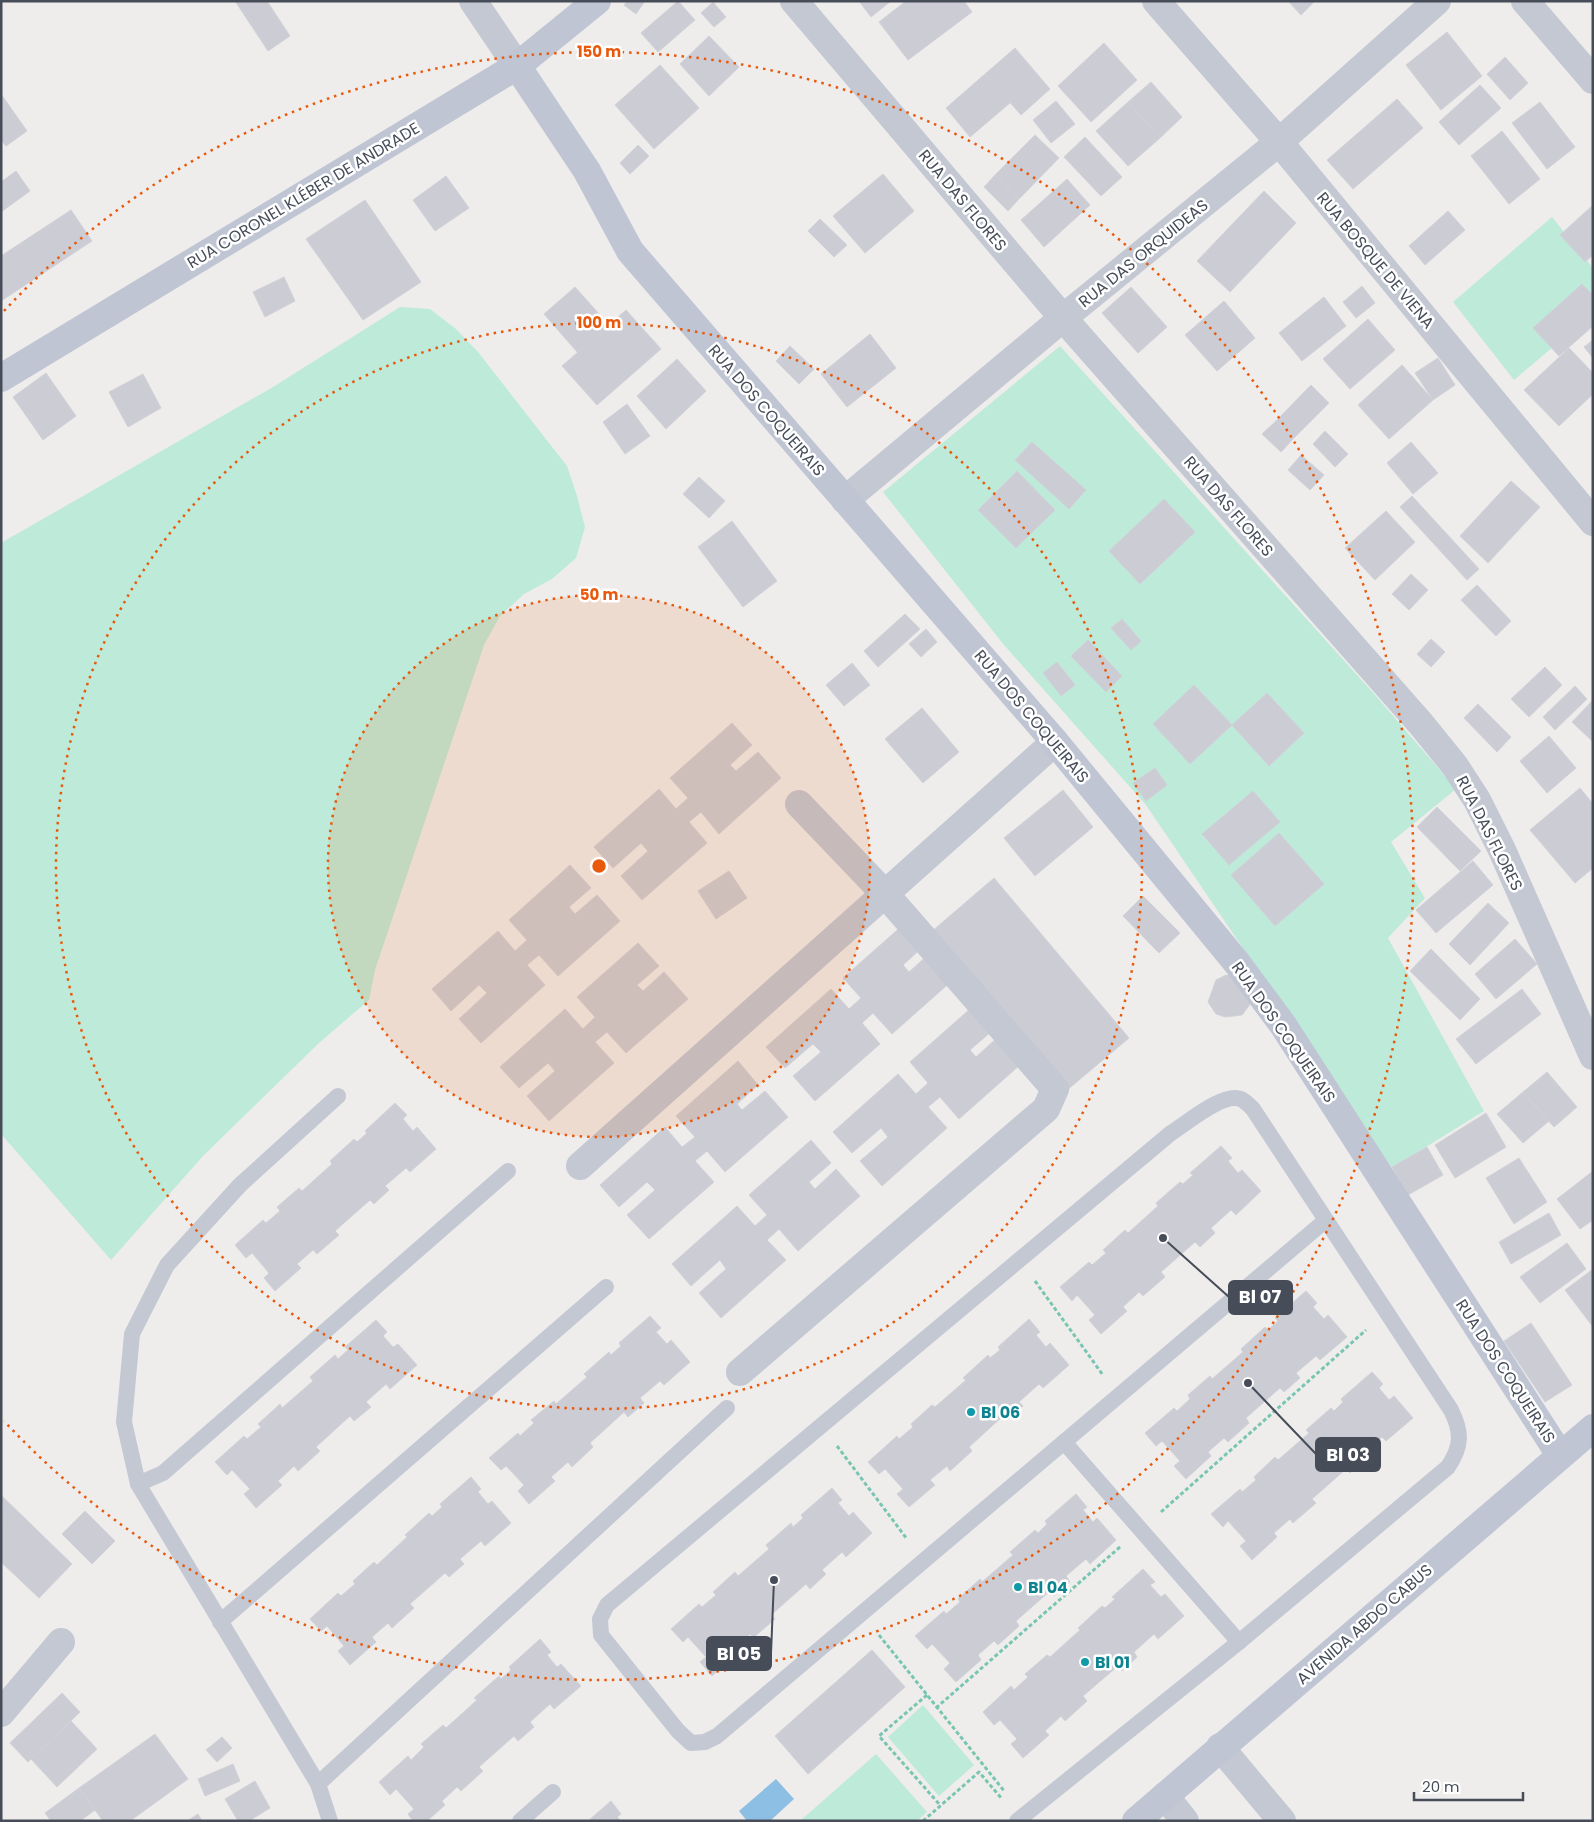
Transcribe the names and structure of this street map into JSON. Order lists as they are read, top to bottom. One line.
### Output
{"streets":{"street":["RUA CORONEL KLÉBER DE ANDRADE","RUA DAS FLORES","RUA DAS ORQUIDEAS","RUA BOSQUE DE VIENA","RUA DOS COQUEIRAIS","AVENIDA ABDO CABUS"]},"crossings":[["RUA CORONEL KLÉBER DE ANDRADE","RUA DOS COQUEIRAIS"],["RUA DAS FLORES","RUA DAS ORQUIDEAS"],["RUA DAS ORQUIDEAS","RUA BOSQUE DE VIENA"],["RUA DAS ORQUIDEAS","RUA DOS COQUEIRAIS"],["RUA DOS COQUEIRAIS","AVENIDA ABDO CABUS"]],"places":["Bl 07","Bl 03","Bl 06","Bl 05","Bl 04","Bl 01"],"scale_bar":"20 m","rings":["150 m","100 m","50 m"]}
